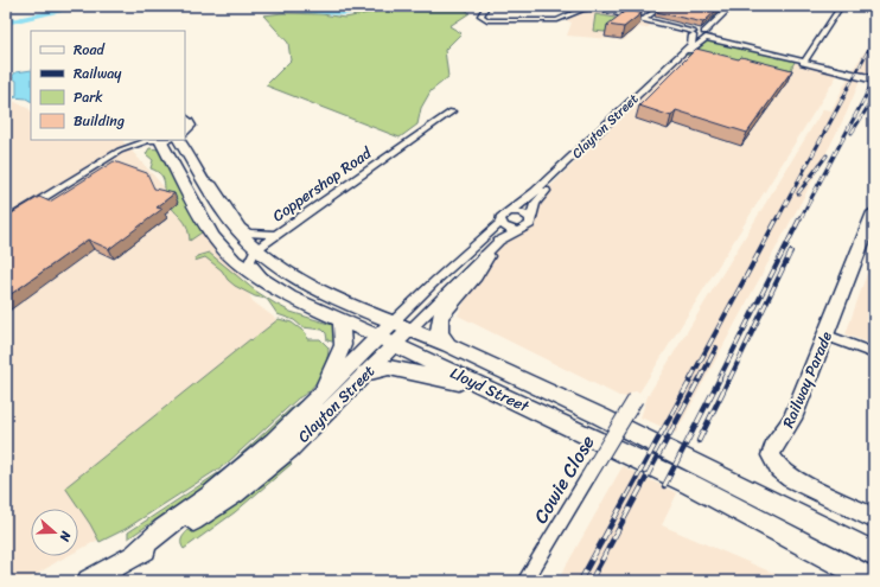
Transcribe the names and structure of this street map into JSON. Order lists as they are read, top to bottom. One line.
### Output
{"streets":{"main road":["Clayton Street","Railway Parade","Lloyd Street"],"street":["Coppershop Road","Cowie Close"]},"crossings":[["Clayton Street","Lloyd Street"],["Coppershop Road","Lloyd Street"]],"legend":["Road","Railway","Park","Building"],"north":"right"}
